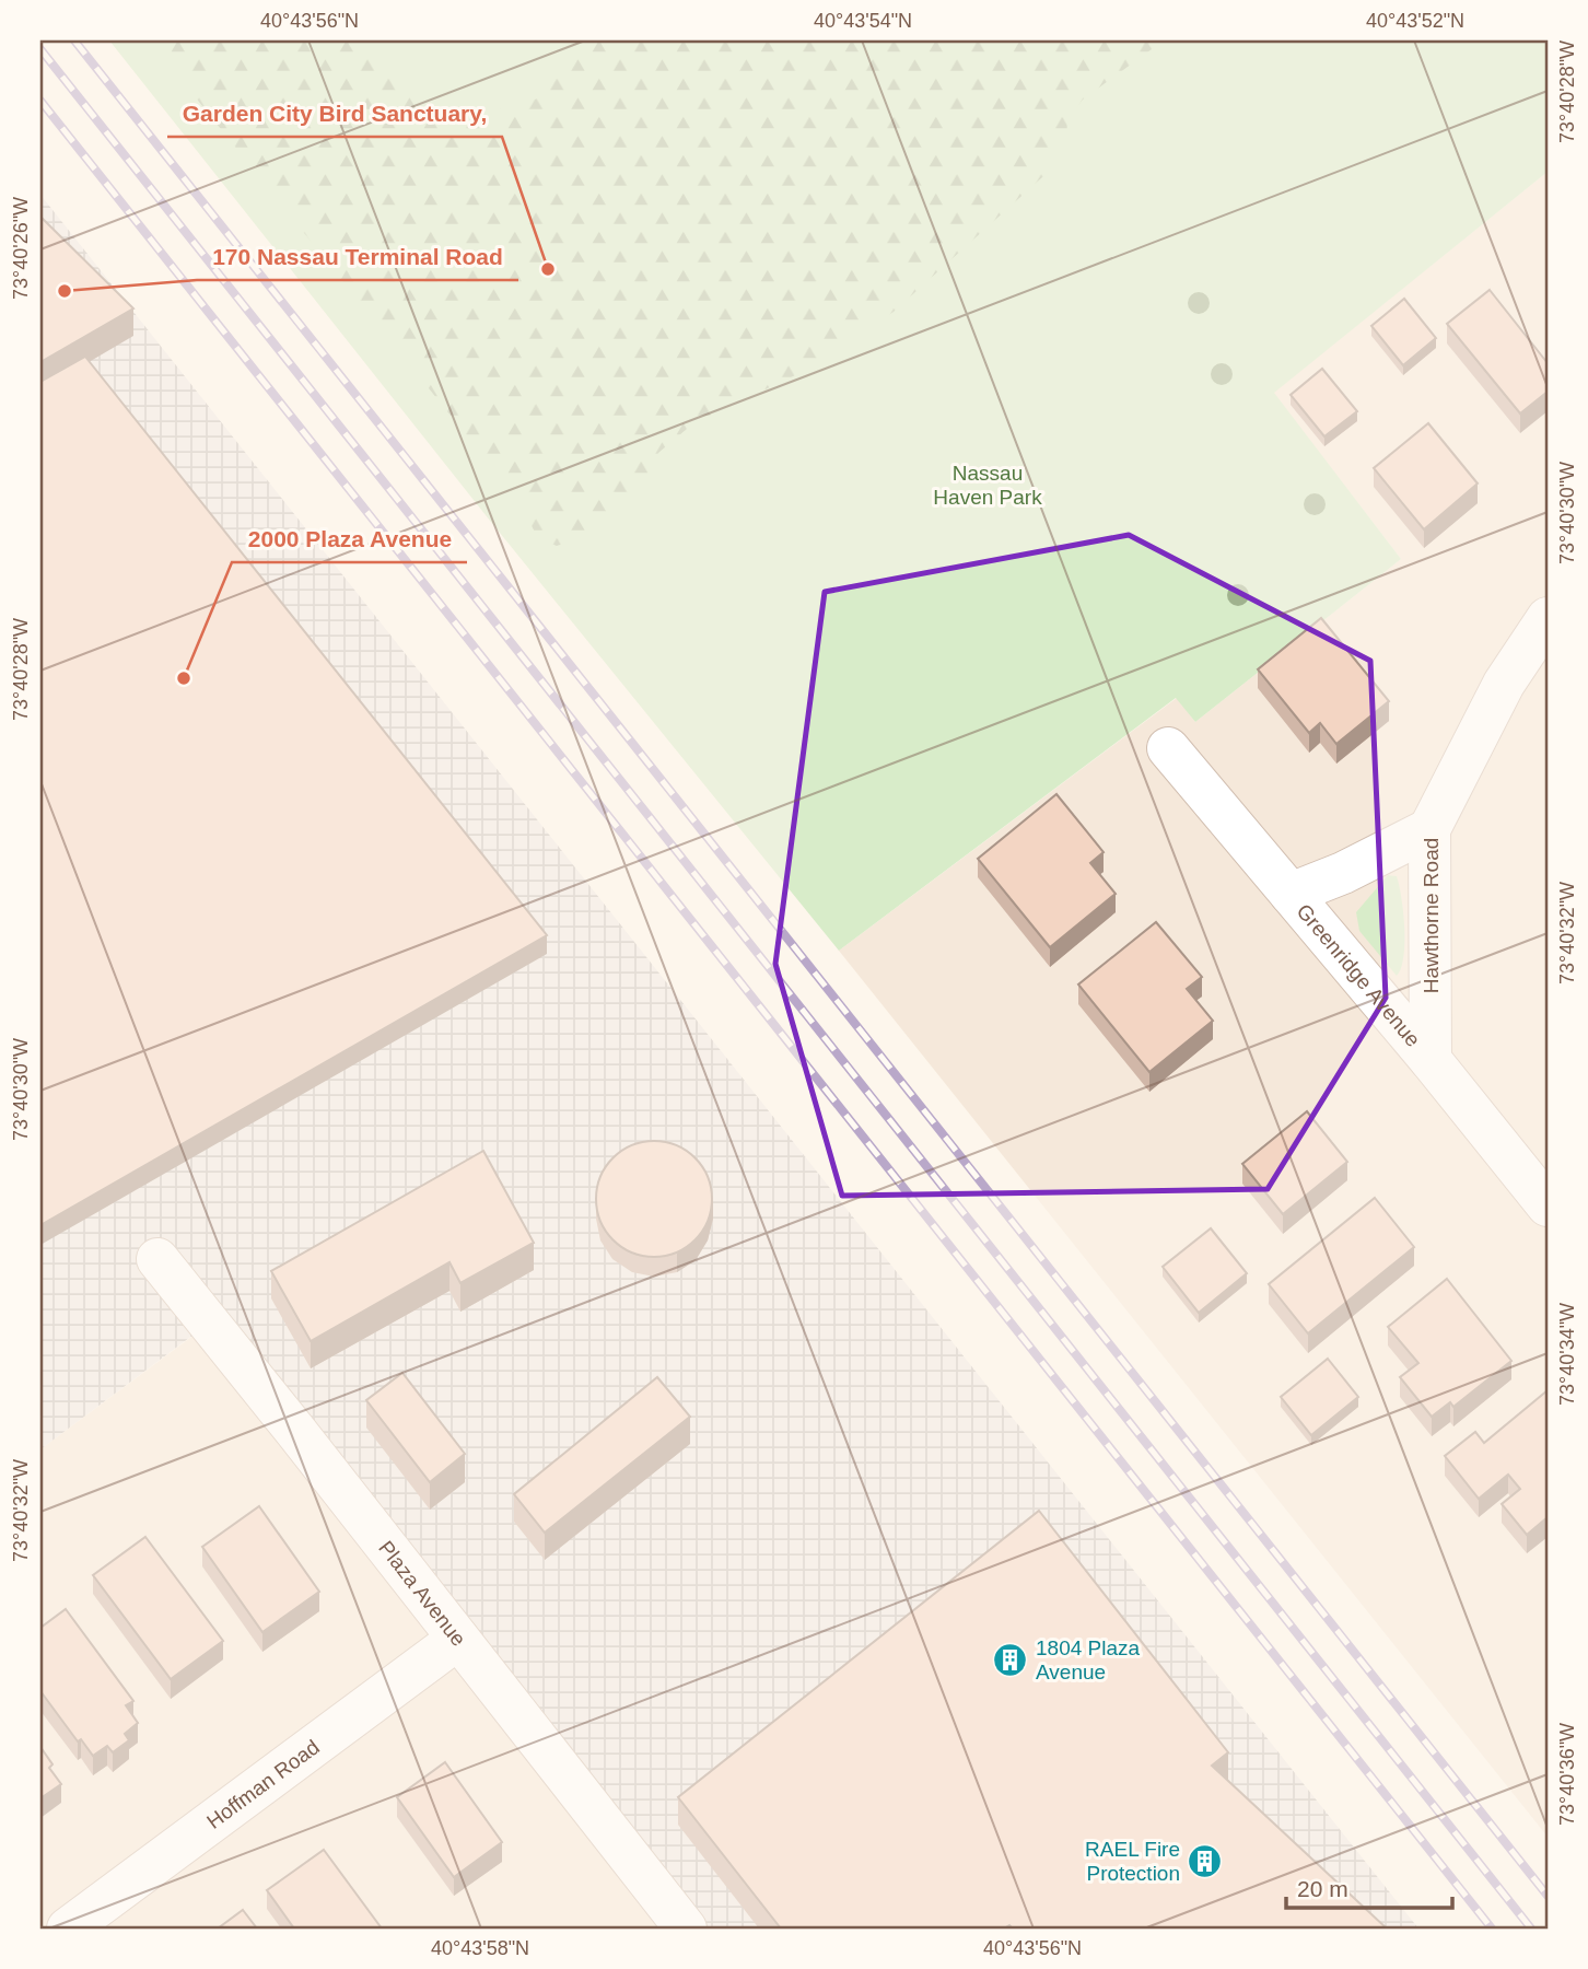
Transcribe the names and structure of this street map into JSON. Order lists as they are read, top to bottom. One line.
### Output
{"streets":{"street":["Hawthorne Road","Greenridge Avenue","Plaza Avenue","Hoffman Road"]},"crossings":[["Hawthorne Road","Greenridge Avenue"],["Plaza Avenue","Hoffman Road"]],"parks":["Nassau Haven Park"],"places":{"other":["Garden City Bird Sanctuary,","170 Nassau Terminal Road","2000 Plaza Avenue"],"building":["1804 Plaza Avenue","RAEL Fire Protection"]},"scale_bar":"20 m","coordinates":["40°43'56\"N","40°43'54\"N","40°43'52\"N","73°40'28\"W","73°40'26\"W","73°40'30\"W","73°40'32\"W","73°40'34\"W","73°40'36\"W","40°43'58\"N"]}
